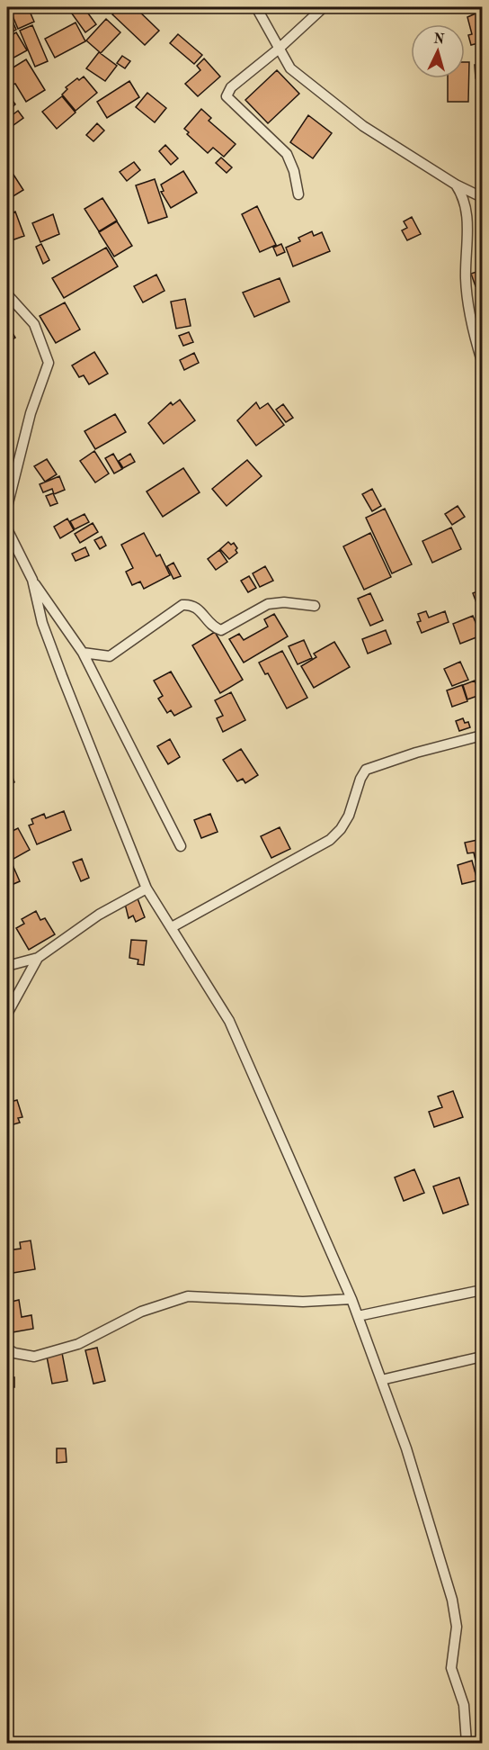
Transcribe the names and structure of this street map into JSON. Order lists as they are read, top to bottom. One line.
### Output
{"north":"top"}
